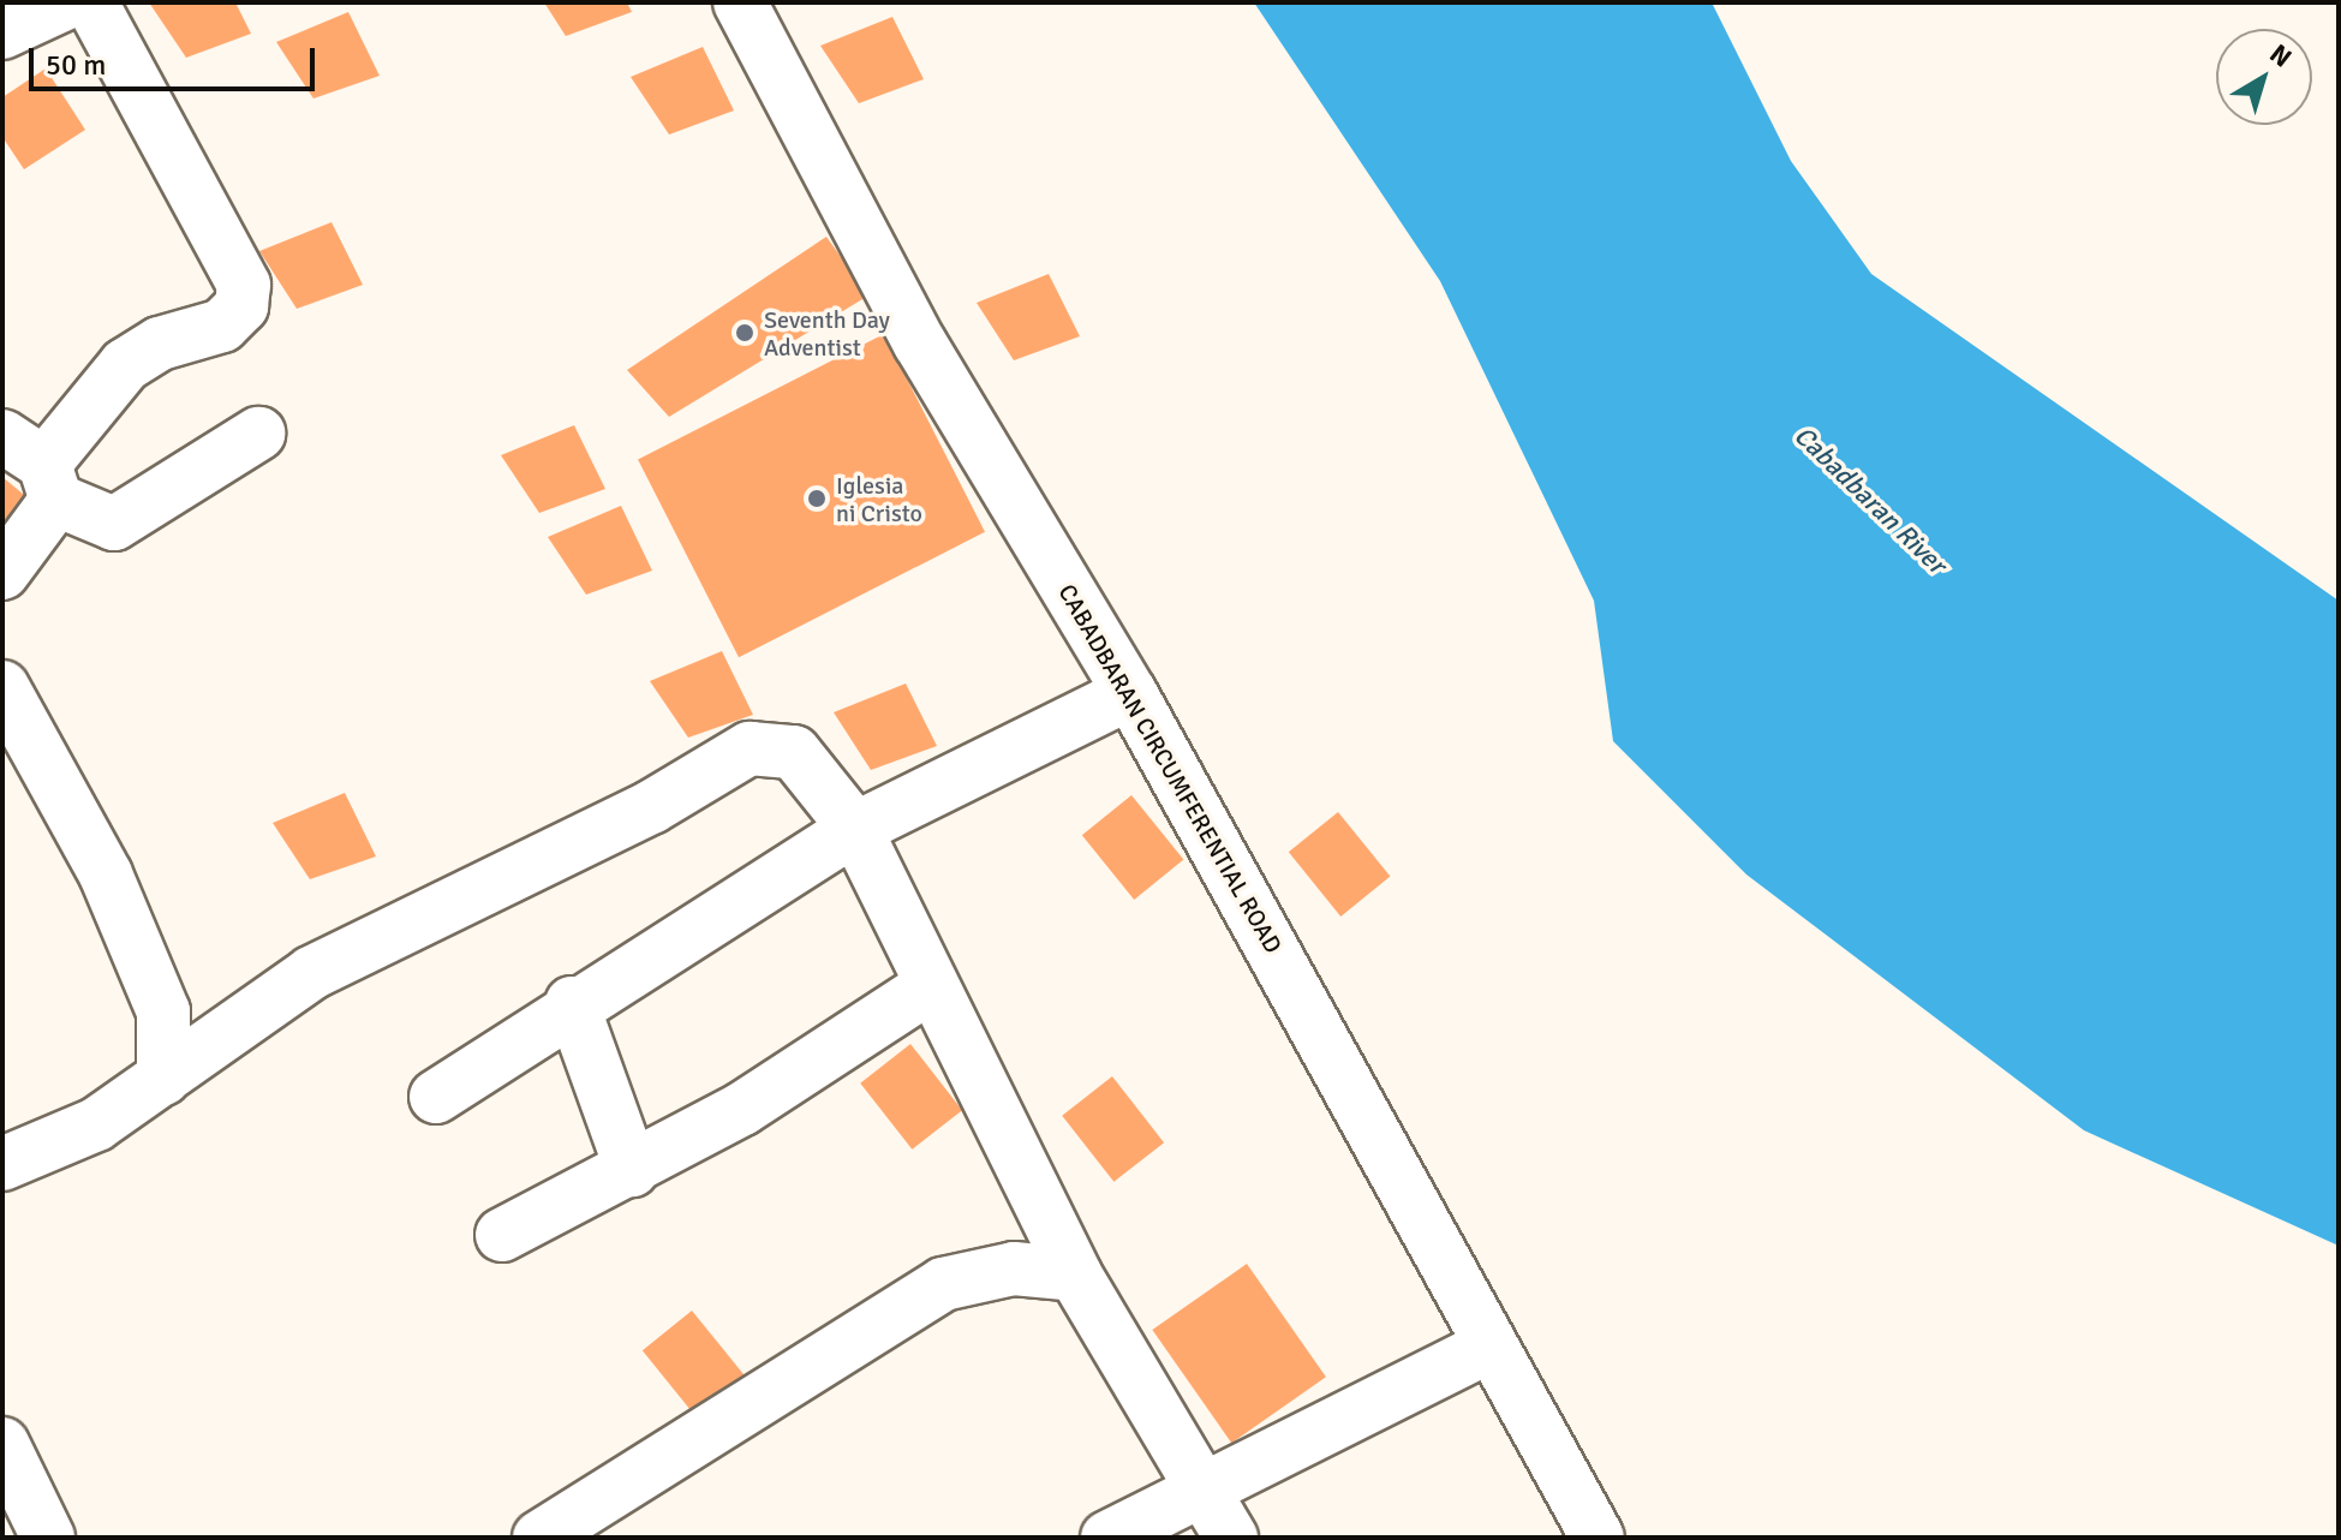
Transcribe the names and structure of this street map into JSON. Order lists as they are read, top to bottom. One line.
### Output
{"streets":{"street":["CABADBARAN CIRCUMFERENTIAL ROAD"]},"water":["Cabadbaran River"],"places":["Seventh Day Adventist","Iglesia ni Cristo"],"scale_bar":"50 m","north":"top right"}
